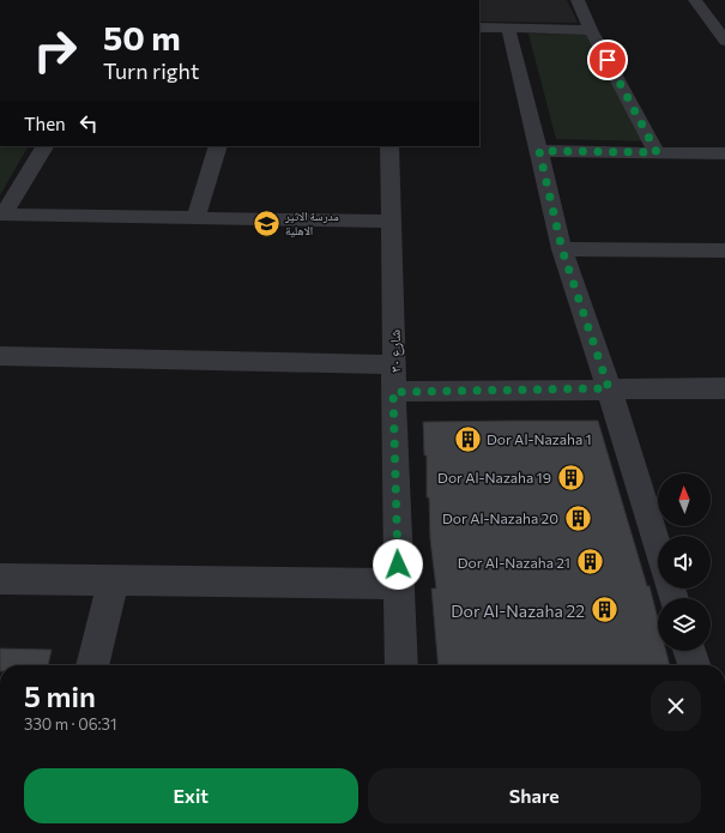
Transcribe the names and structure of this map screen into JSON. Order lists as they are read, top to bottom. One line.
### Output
{"streets":{"street":["شارع ٣٠"]},"places":{"school or university":["مدرسة الاثير الاهلية"],"building":["Dor Al-Nazaha 1","Dor Al-Nazaha 19","Dor Al-Nazaha 20","Dor Al-Nazaha 21","Dor Al-Nazaha 22"]},"north":"top","page":{"turn":["50 m","Turn right"],"then":"Then","heading":["5 min","330 m · 06:31"],"buttons":["Exit","Share"]}}
